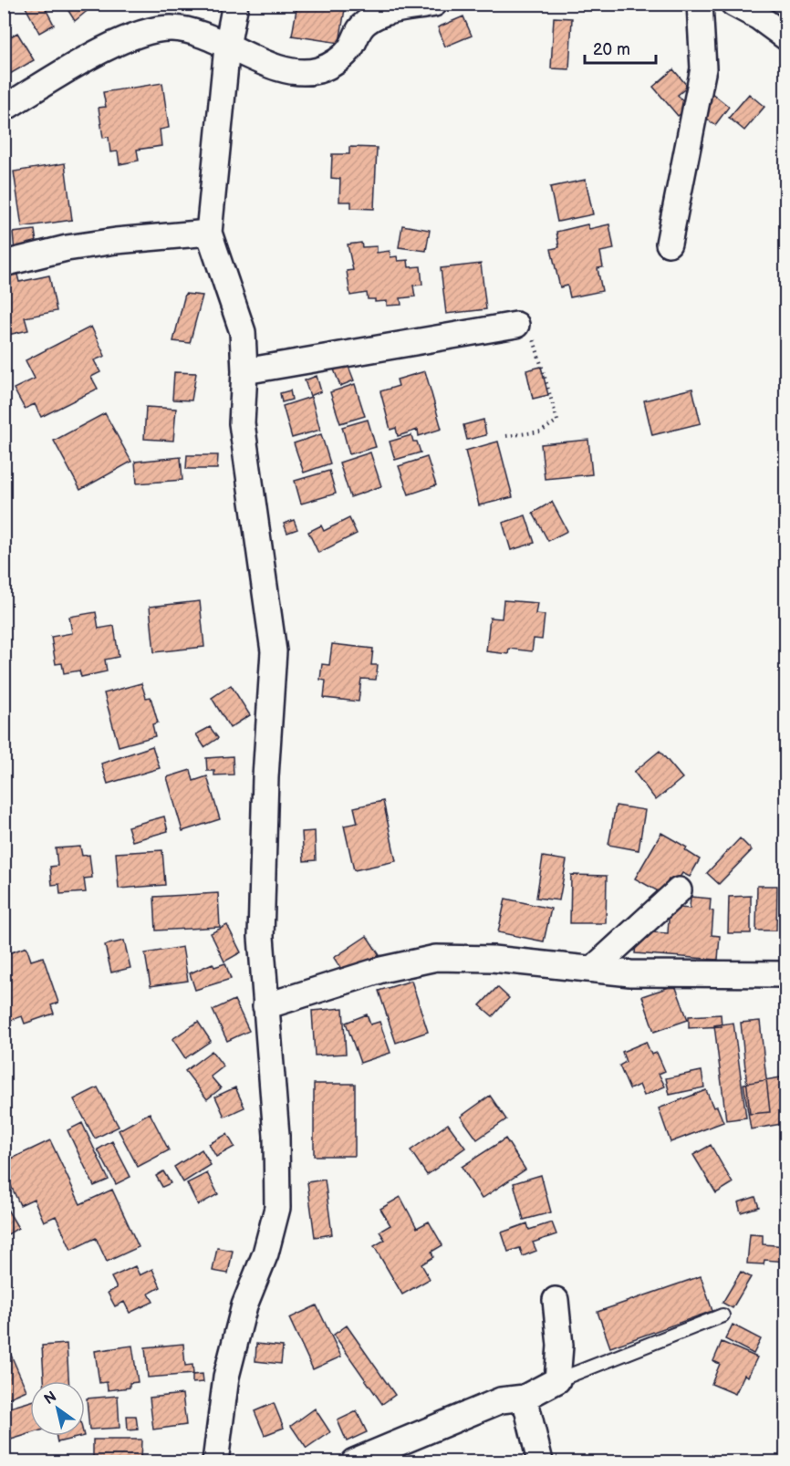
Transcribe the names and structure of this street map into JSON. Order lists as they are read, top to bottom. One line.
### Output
{"scale_bar":"20 m","north":"top left"}
